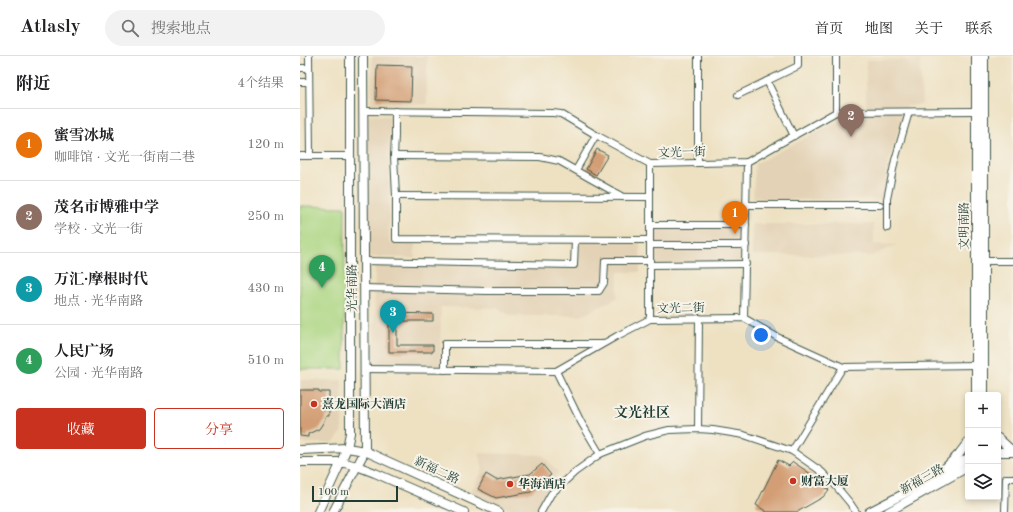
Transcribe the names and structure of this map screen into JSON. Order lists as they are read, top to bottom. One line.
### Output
{"streets":{"main road":["文明南路","光华南路","新福二路","新福三路"],"street":["文光一街","文光二街"]},"crossings":[["文光一街","文明南路"],["文光一街","光华南路"],["文明南路","文光二街"],["光华南路","新福二路"]],"districts":["文光社区"],"places":["熹龙国际大酒店","财富大厦","华海酒店"],"scale_bar":"100 m","page":{"header":"Atlasly","search":"搜索地点","nav":["首页","地图","关于","联系"],"heading":["附近","4个结果"],"pins":["2","1","4","3"],"list":[{"mark":"1","name":"蜜雪冰城","note":"咖啡馆 · 文光一街南二巷","value":"120 m"},{"mark":"2","name":"茂名市博雅中学","note":"学校 · 文光一街","value":"250 m"},{"mark":"3","name":"万汇·摩根时代","note":"地点 · 光华南路","value":"430 m"},{"mark":"4","name":"人民广场","note":"公园 · 光华南路","value":"510 m"}],"map_buttons":["+","−"],"buttons":["收藏","分享"],"scale":"100 m"}}
